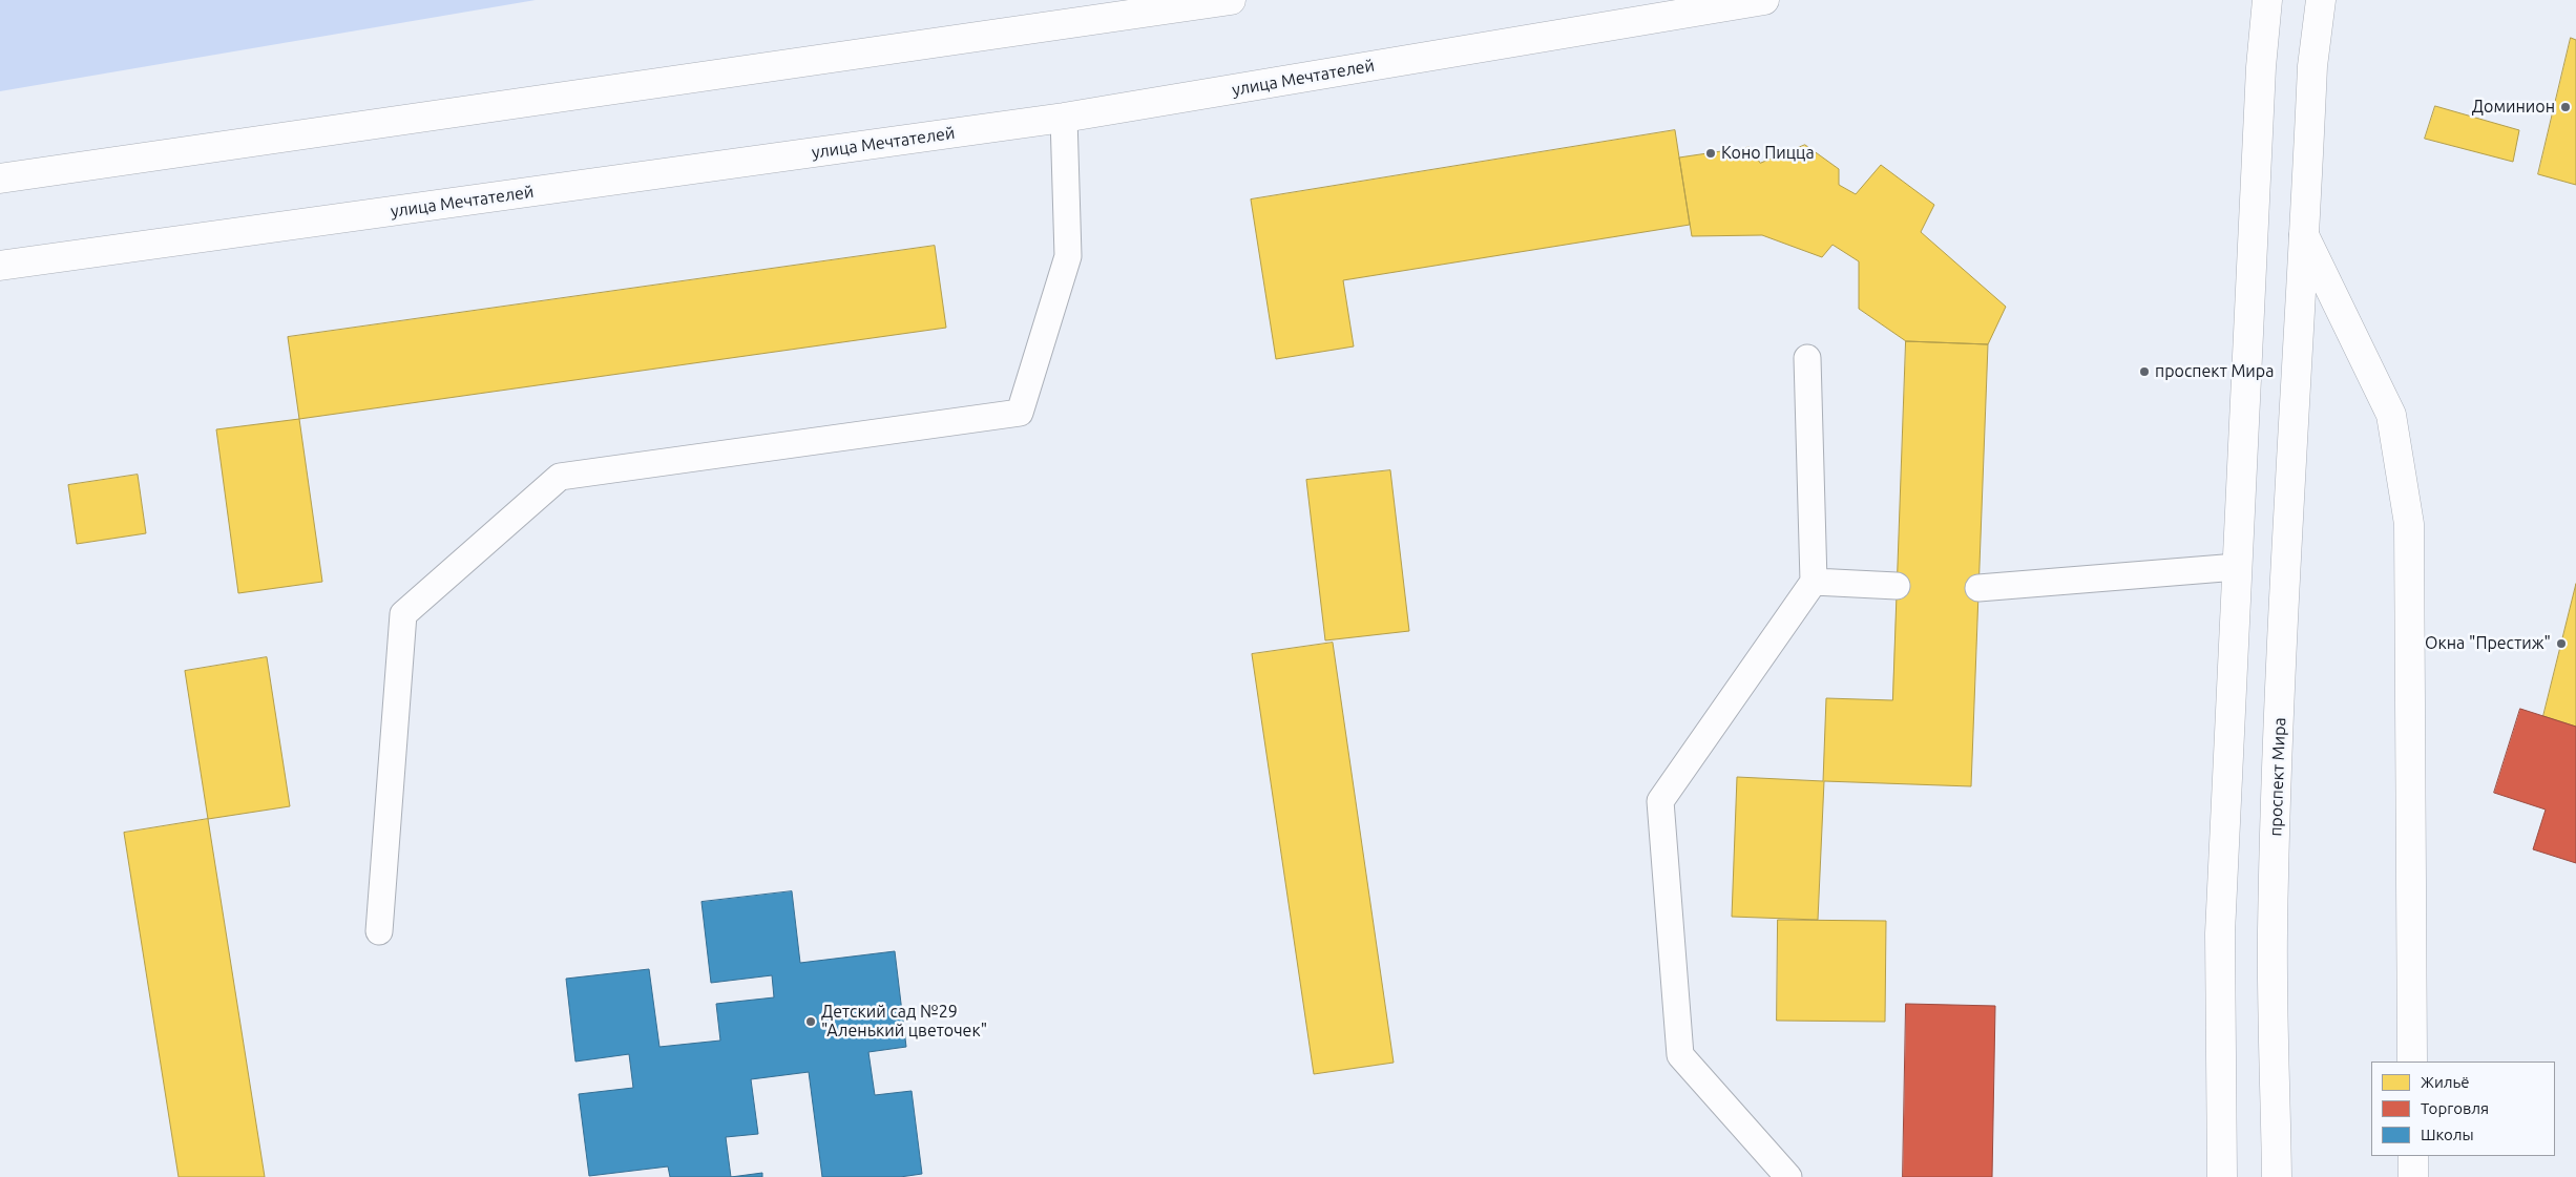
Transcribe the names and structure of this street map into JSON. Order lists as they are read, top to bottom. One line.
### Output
{"streets":{"street":["улица Мечтателей","проспект Мира"]},"places":["Доминион","Коно Пицца","проспект Мира","Окна \"Престиж\"","Детский сад №29 \"Аленький цветочек\""],"legend":["Жильё","Торговля","Школы"]}
